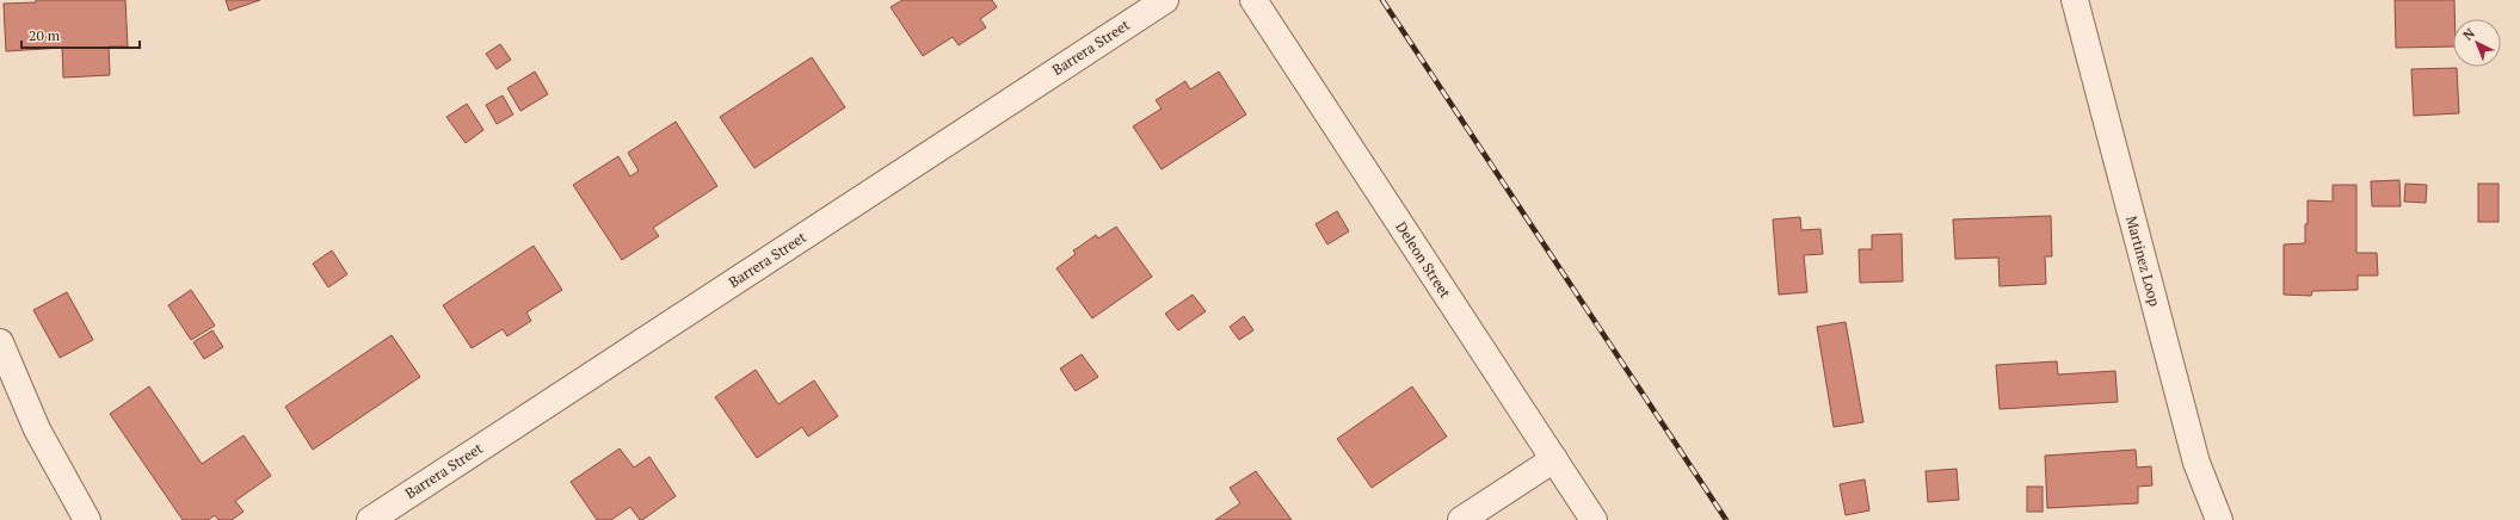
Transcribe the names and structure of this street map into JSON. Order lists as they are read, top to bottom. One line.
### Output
{"streets":{"street":["Barrera Street","Deleon Street","Martinez Loop"]},"scale_bar":"20 m","north":"top left"}
